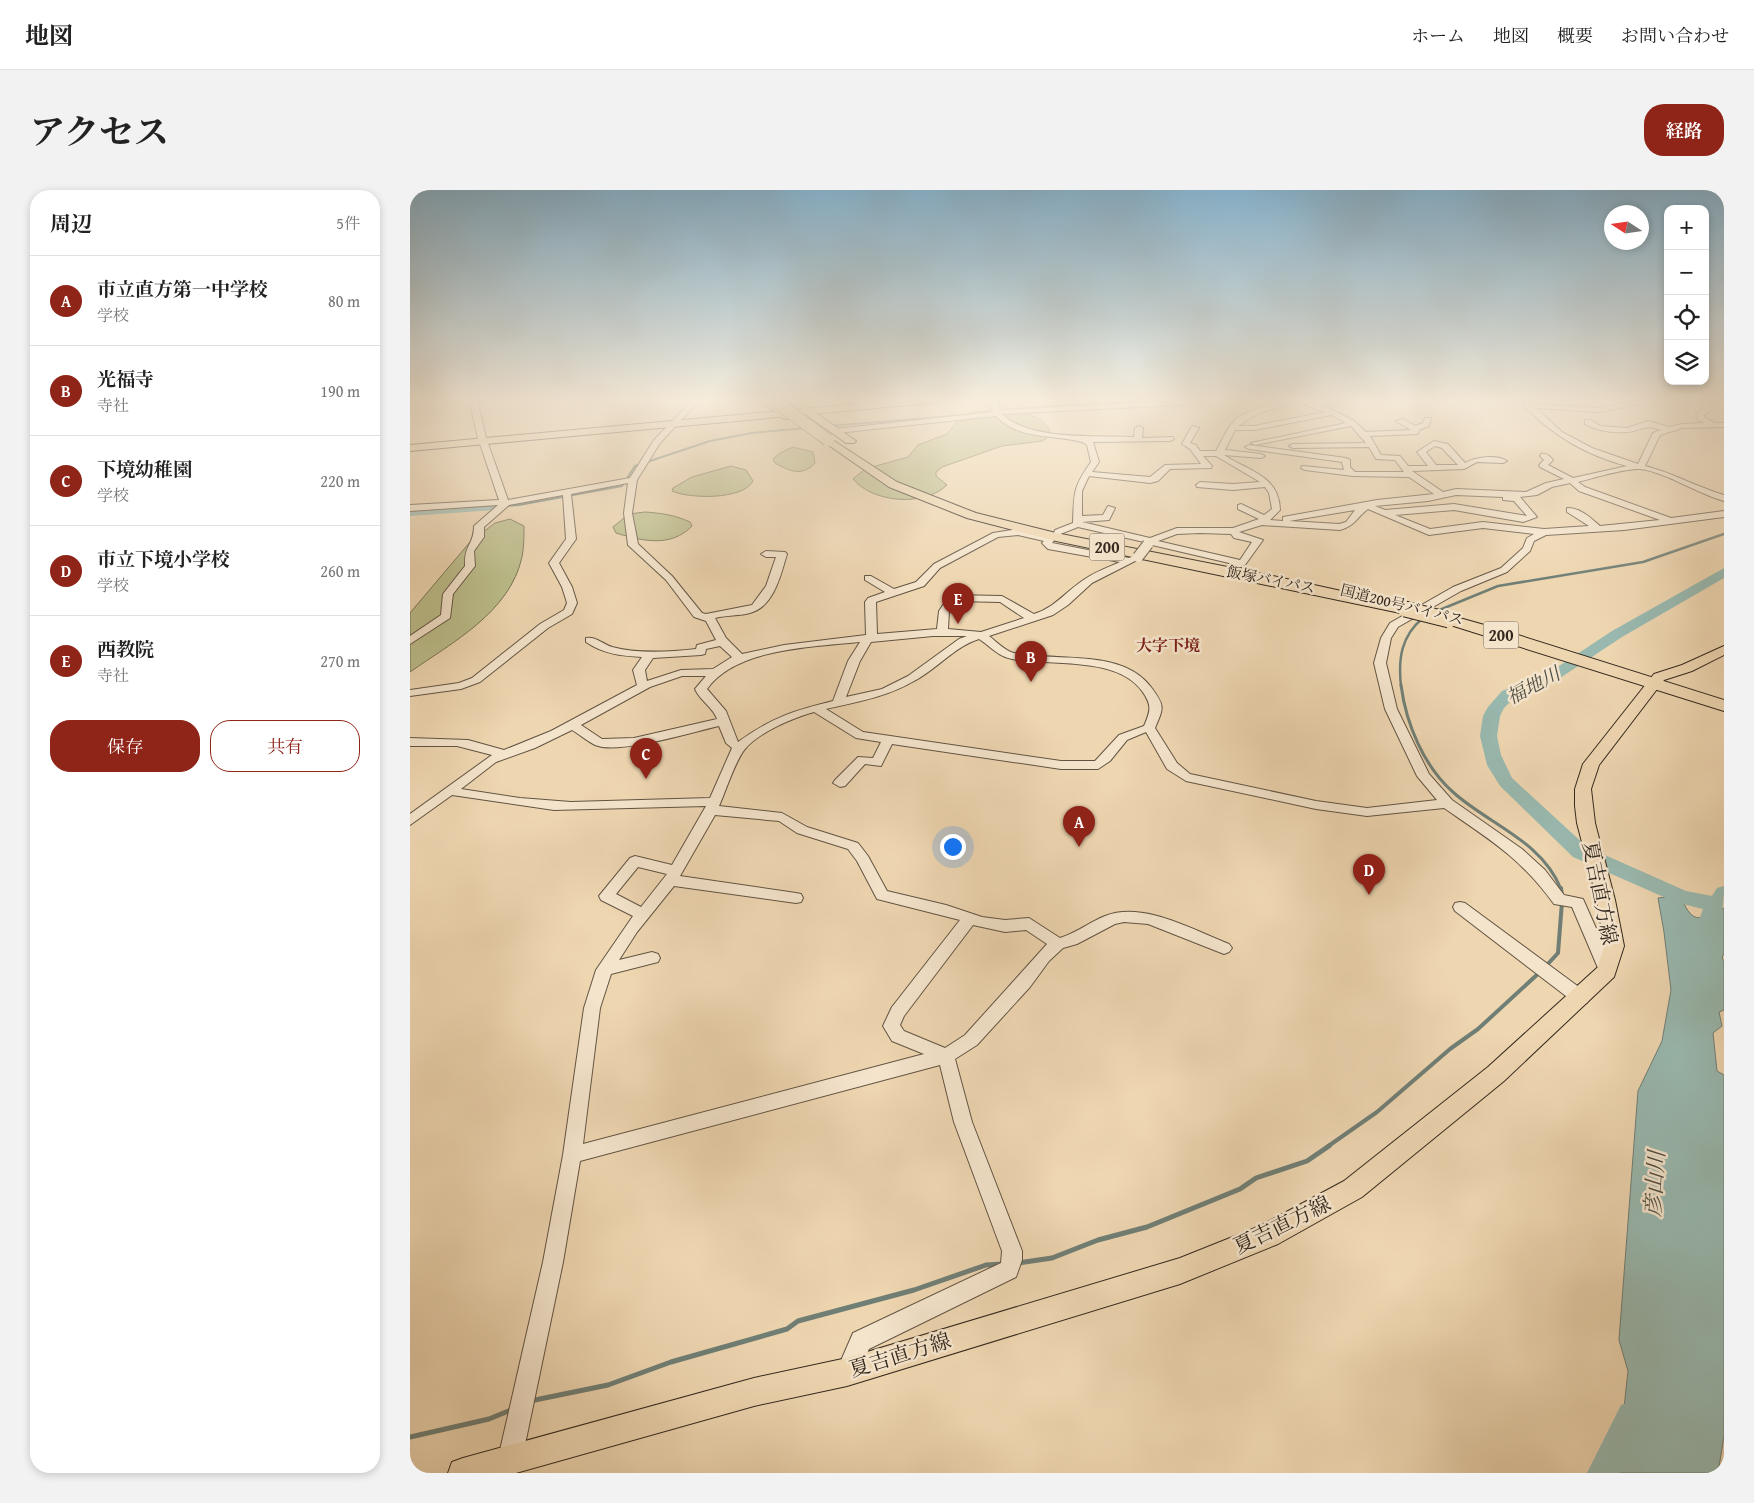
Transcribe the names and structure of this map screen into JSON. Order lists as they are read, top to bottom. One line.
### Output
{"streets":{"highway":["200","国道200号バイパス"],"main road":["夏吉直方線"]},"crossings":[["200","国道200号バイパス"],["200","夏吉直方線"],["国道200号バイパス","夏吉直方線"]],"districts":["大字下境"],"water":["福地川","彦山川"],"north":"left","page":{"header":"地図","nav":["ホーム","地図","概要","お問い合わせ"],"title":"アクセス","buttons":["経路",["保存","共有"]],"heading":["周辺","5件"],"map_buttons":["+","−"],"list":[{"mark":"A","name":"市立直方第一中学校","note":"学校","value":"80 m"},{"mark":"B","name":"光福寺","note":"寺社","value":"190 m"},{"mark":"C","name":"下境幼稚園","note":"学校","value":"220 m"},{"mark":"D","name":"市立下境小学校","note":"学校","value":"260 m"},{"mark":"E","name":"西教院","note":"寺社","value":"270 m"}],"pins":["E","B","C","A","D"]}}
